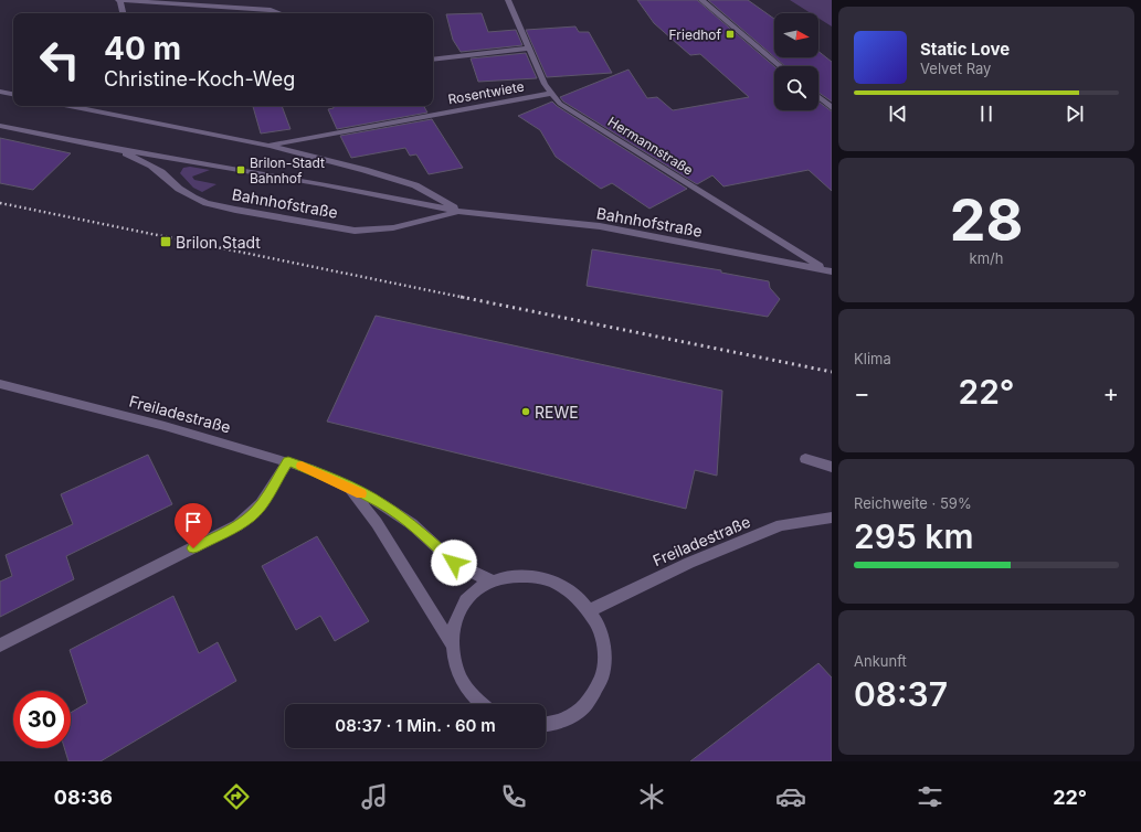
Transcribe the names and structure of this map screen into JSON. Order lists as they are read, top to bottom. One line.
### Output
{"streets":{"street":["Rosentwiete","Hermannstraße","Bahnhofstraße","Freiladestraße"]},"crossings":[["Rosentwiete","Hermannstraße"],["Rosentwiete","Bahnhofstraße"],["Hermannstraße","Bahnhofstraße"]],"places":{"transit":["Friedhof","Brilon-Stadt Bahnhof","Brilon Stadt"],"other":["REWE"]},"north":"right","page":{"turn":["40 m","Christine-Koch-Weg"],"song":["Static Love","Velvet Ray"],"tile":[["28","km/h"],"Klima",["Reichweite · 59%","295 km"],["Ankunft","08:37"]],"heat":["−","22°","+"],"limit":"30","trip":"08:37 · 1 Min. · 60 m","tabs":["08:36","22°"]}}
